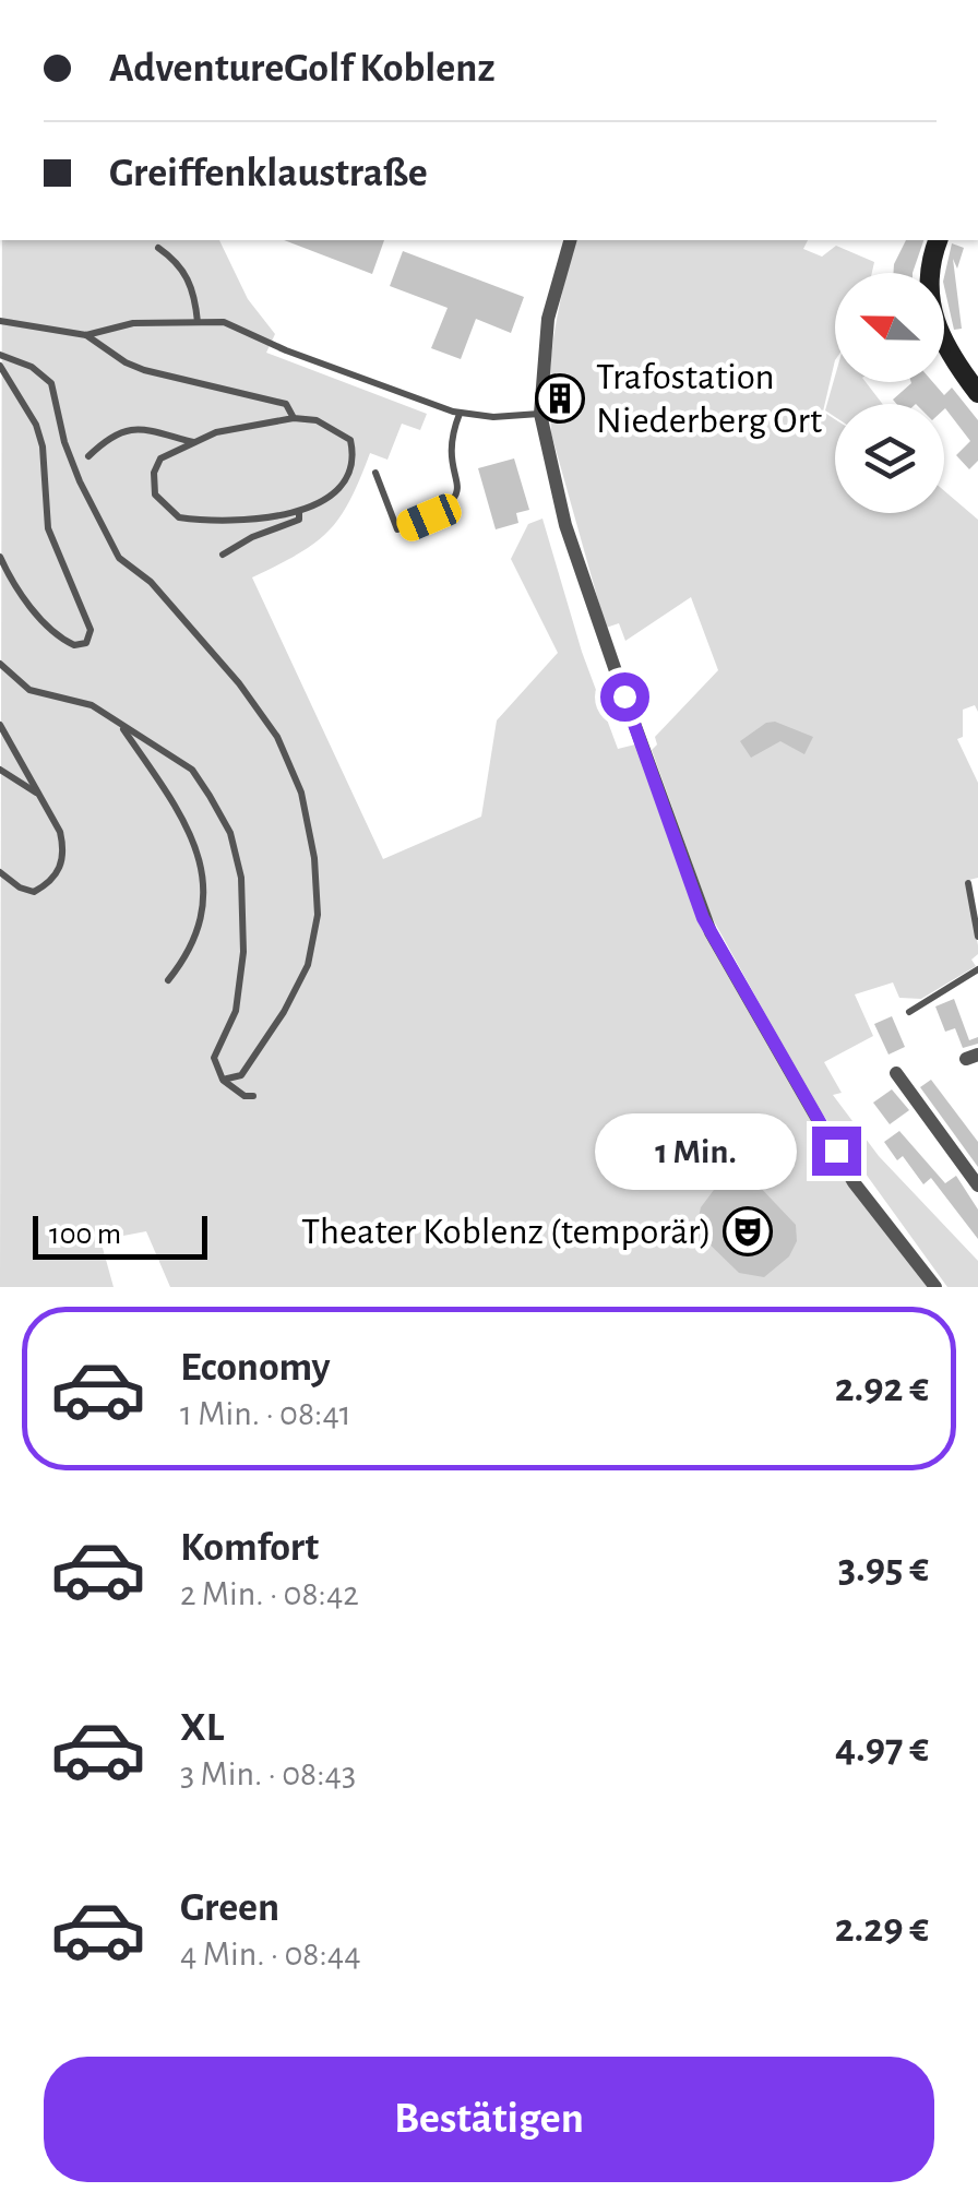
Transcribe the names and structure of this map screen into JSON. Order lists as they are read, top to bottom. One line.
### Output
{"places":{"building":["Trafostation Niederberg Ort"],"theatre":["Theater Koblenz (temporär)"]},"scale_bar":"100 m","north":"left","page":{"banner":["AdventureGolf Koblenz","Greiffenklaustraße"],"bubble":"1 Min.","scale":"100 m","list":[{"name":"Economy","note":"1 Min. · 08:41","value":"2.92 €"},{"name":"Komfort","note":"2 Min. · 08:42","value":"3.95 €"},{"name":"XL","note":"3 Min. · 08:43","value":"4.97 €"},{"name":"Green","note":"4 Min. · 08:44","value":"2.29 €"}],"buttons":"Bestätigen"}}
